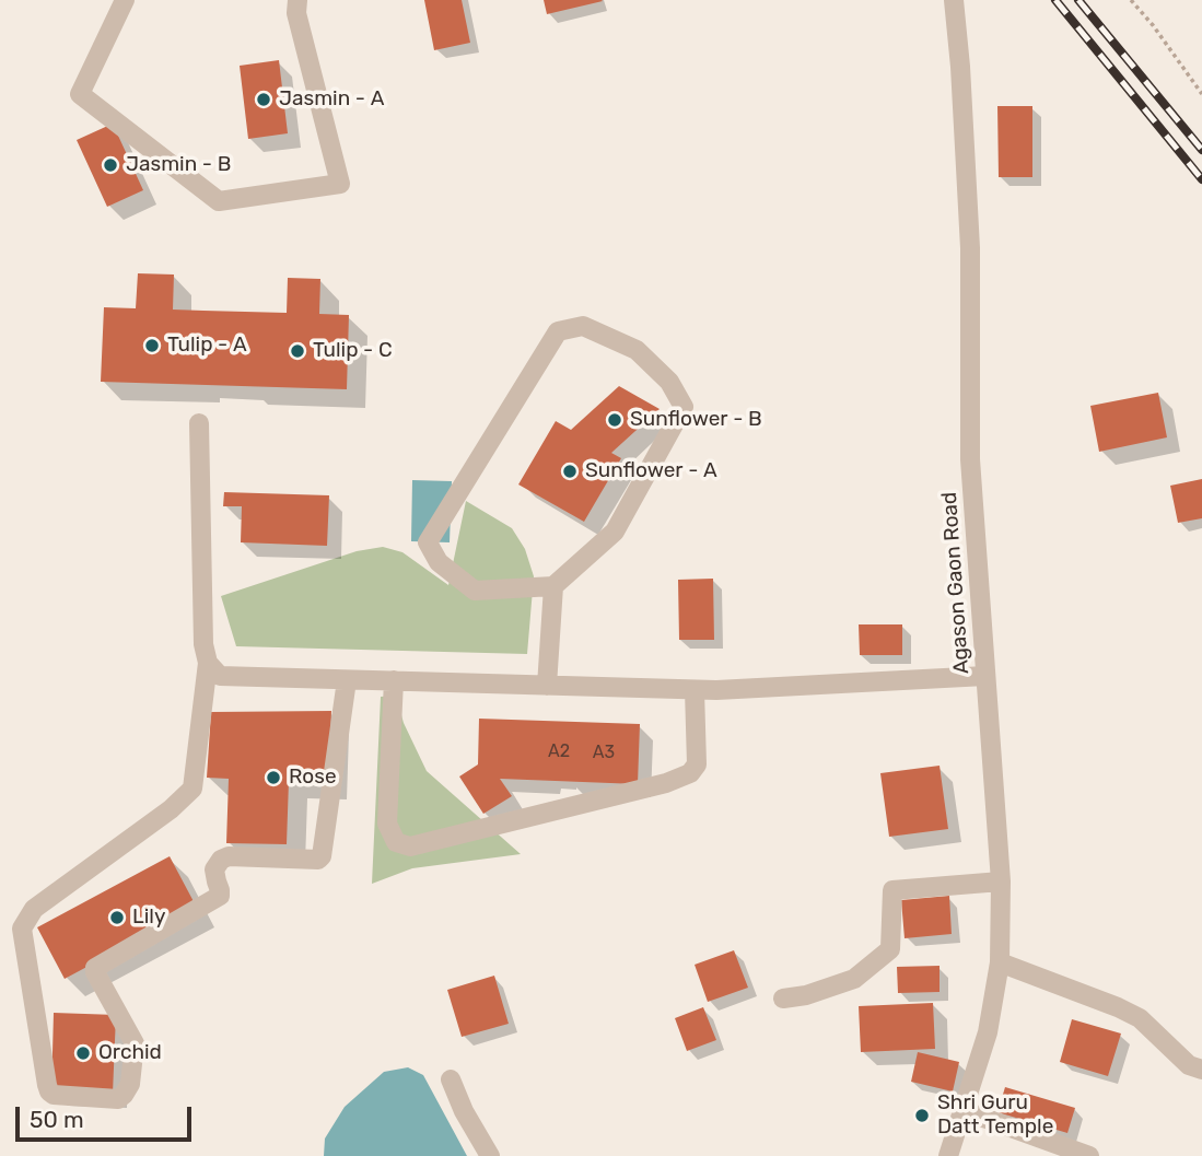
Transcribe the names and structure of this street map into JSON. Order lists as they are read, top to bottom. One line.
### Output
{"streets":{"street":["Agason Gaon Road"]},"places":["Jasmin - A","Jasmin - B","Tulip - A","Tulip - C","Sunflower - B","Sunflower - A","Rose","Lily","Orchid","Shri Guru Datt Temple"],"house_numbers":["A2","A3"],"scale_bar":"50 m"}
